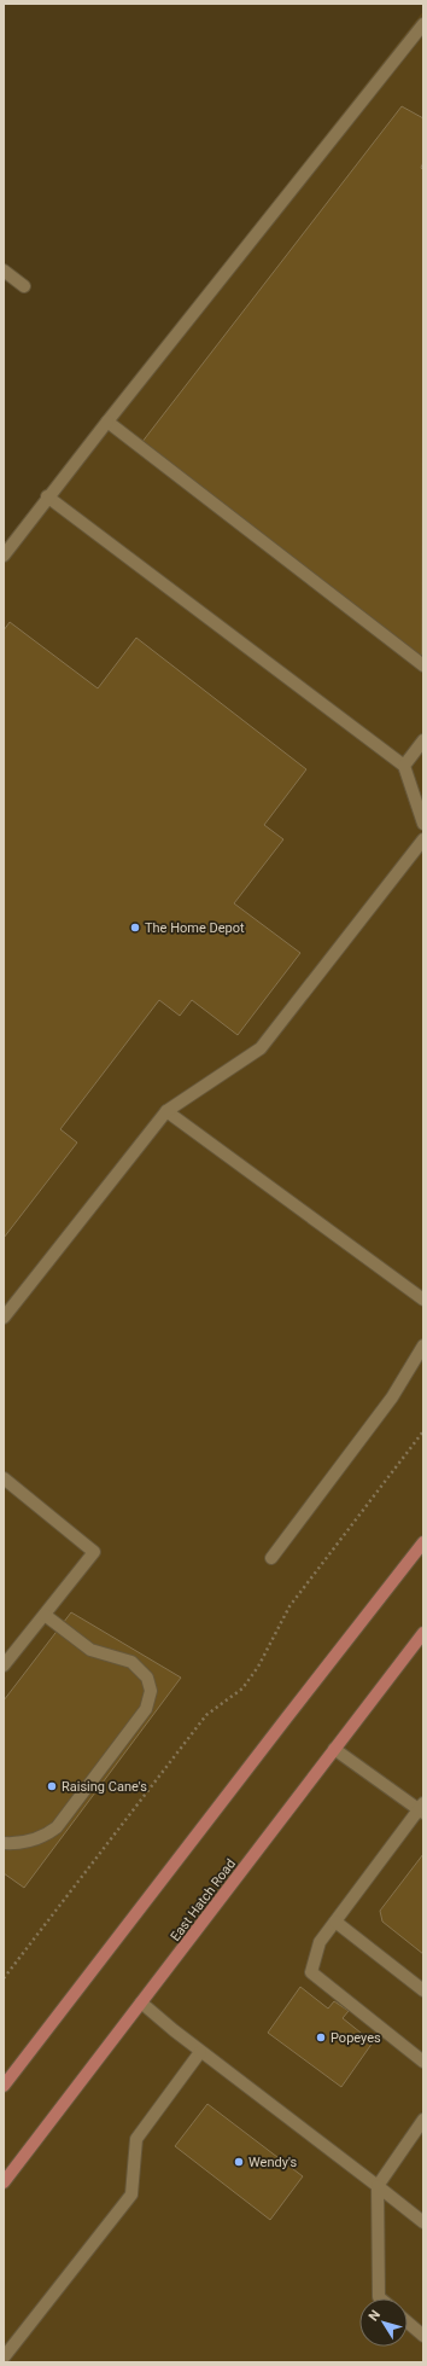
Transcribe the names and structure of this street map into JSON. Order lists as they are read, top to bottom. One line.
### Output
{"streets":{"main road":["East Hatch Road"]},"places":["The Home Depot","Raising Cane's","Popeyes","Wendy's"],"north":"top left"}
